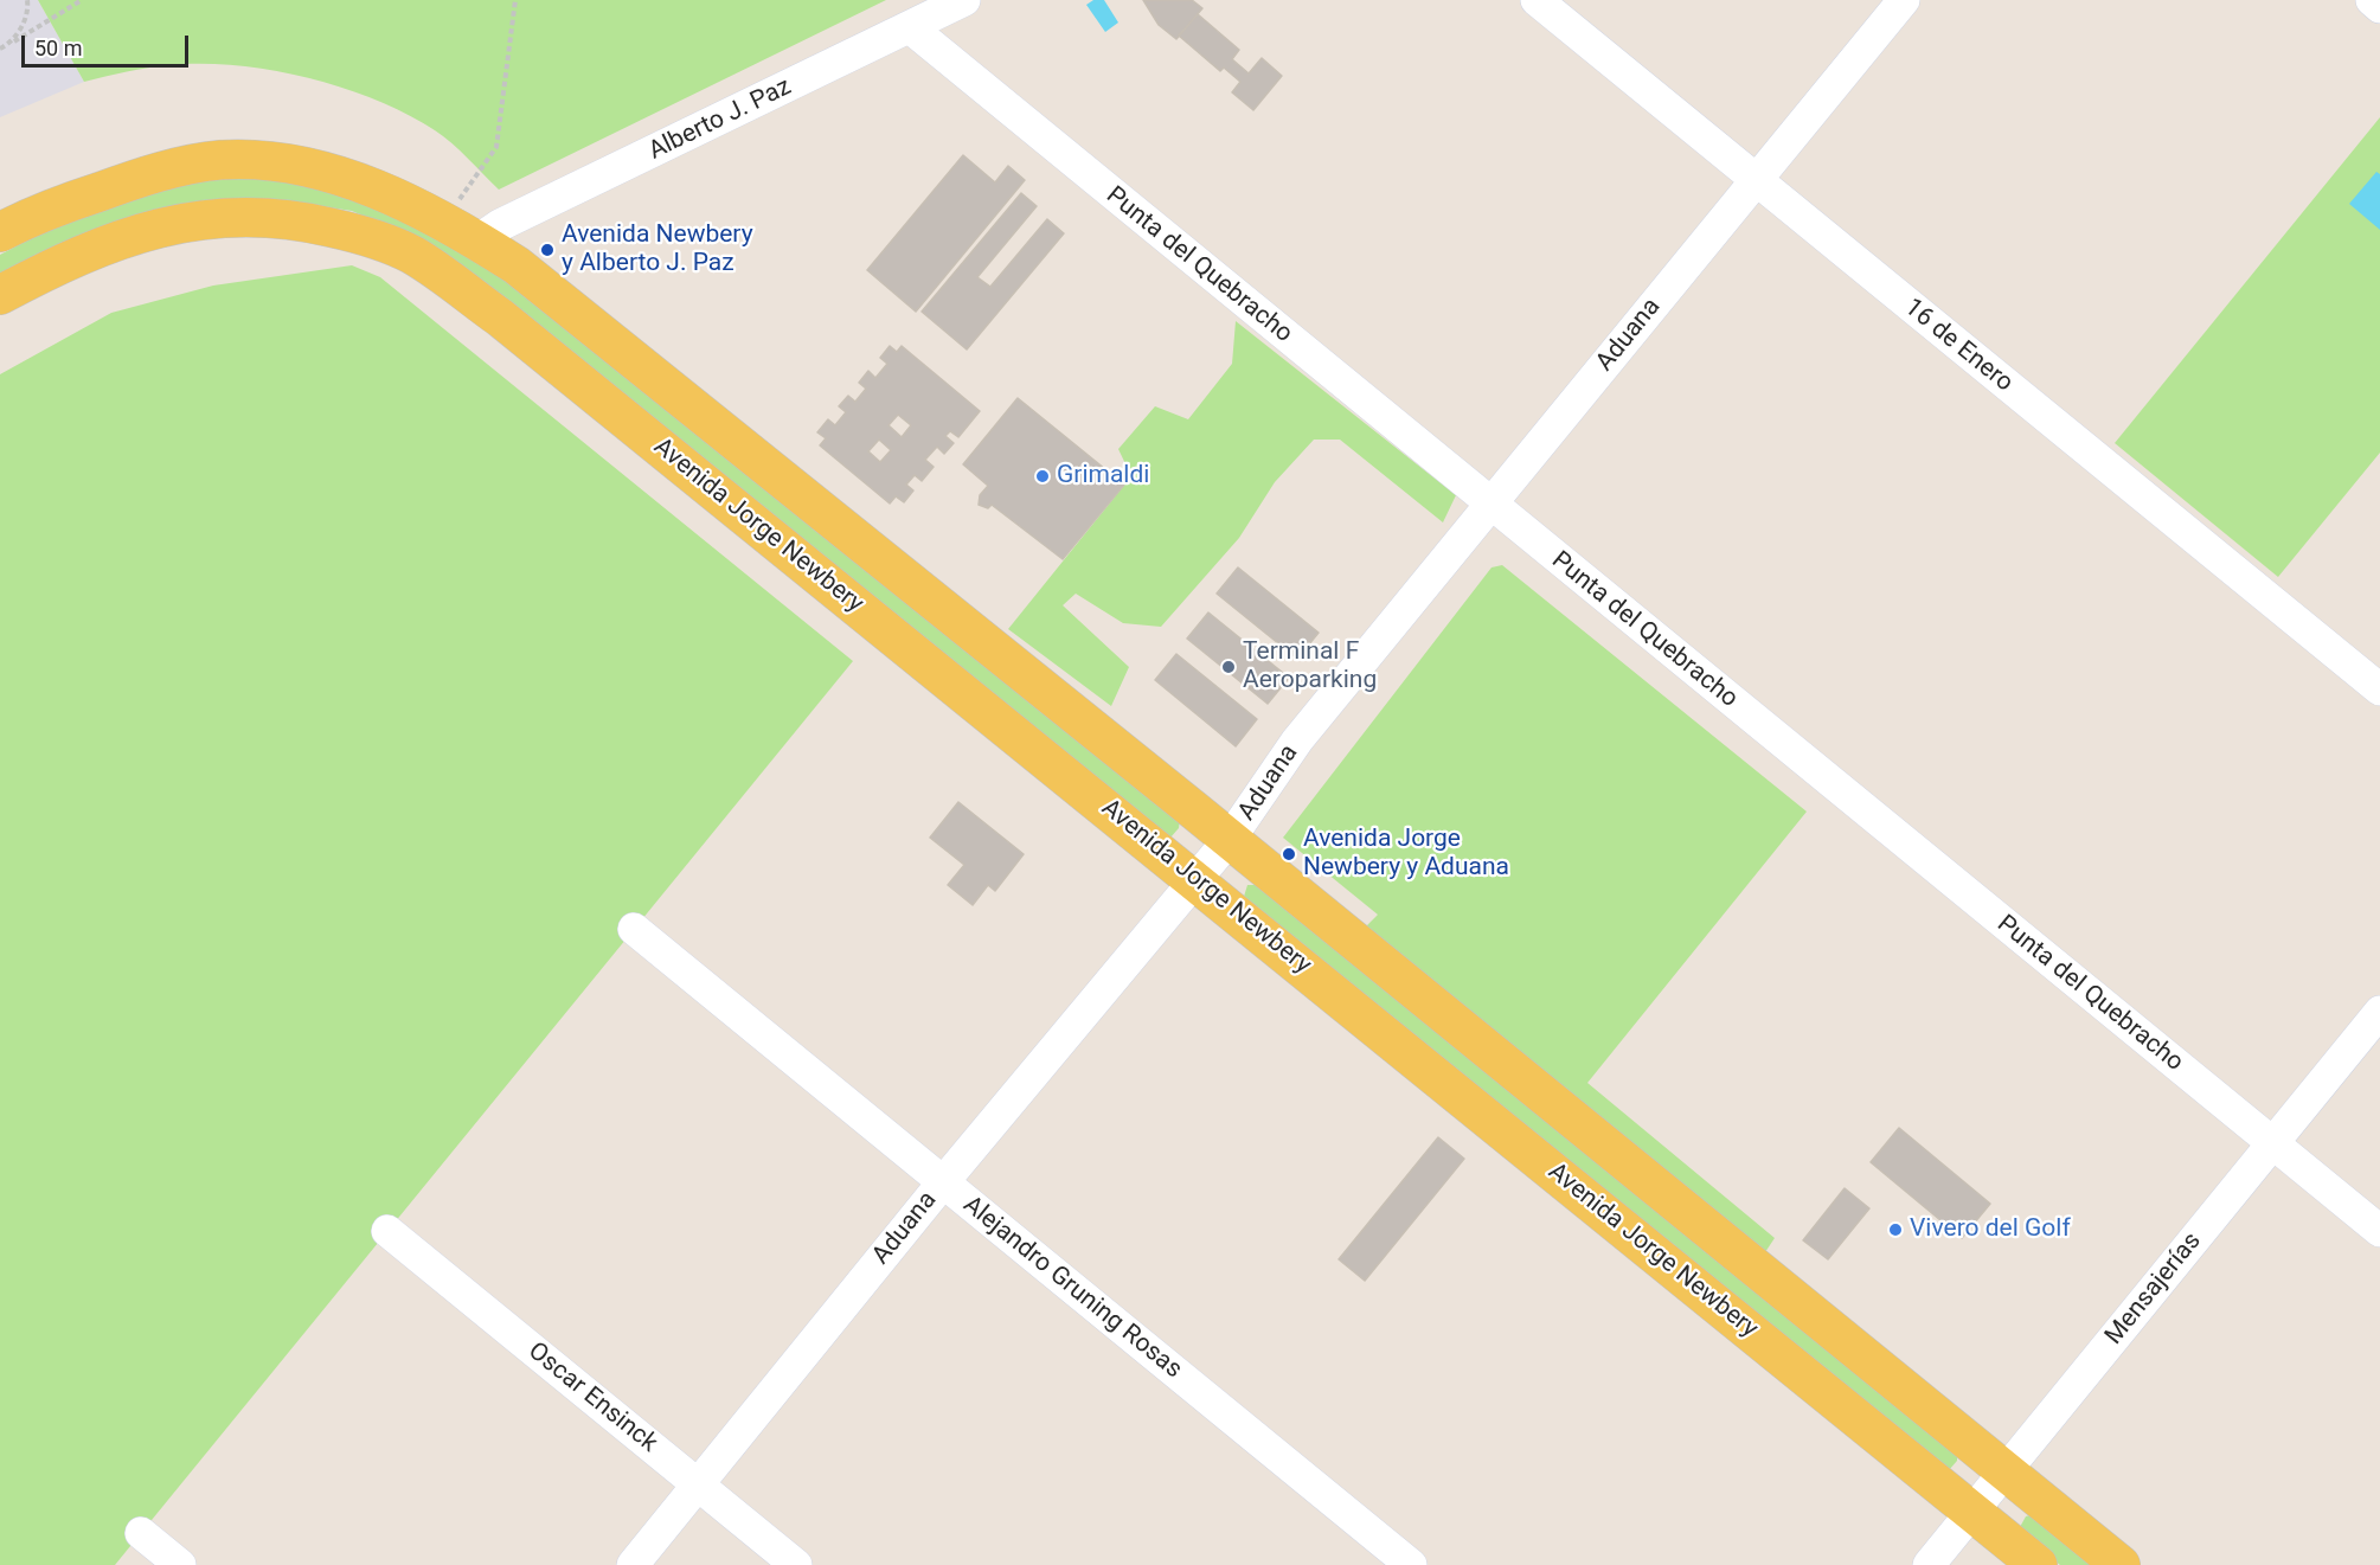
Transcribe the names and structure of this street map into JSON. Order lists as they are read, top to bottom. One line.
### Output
{"streets":{"main road":["Avenida Jorge Newbery"],"street":["Alberto J. Paz","Punta del Quebracho","Aduana","16 de Enero","Alejandro Gruning Rosas","Mensajerías","Oscar Ensinck"]},"crossings":[["Alberto J. Paz","Punta del Quebracho"],["Alberto J. Paz","Avenida Jorge Newbery"],["Punta del Quebracho","Aduana"],["Punta del Quebracho","Mensajerías"],["Aduana","16 de Enero"],["Aduana","Avenida Jorge Newbery"],["Aduana","Alejandro Gruning Rosas"],["Aduana","Oscar Ensinck"],["Avenida Jorge Newbery","Mensajerías"]],"places":["Avenida Newbery y Alberto J. Paz","Grimaldi","Terminal F Aeroparking","Avenida Jorge Newbery y Aduana","Vivero del Golf"],"scale_bar":"50 m"}
